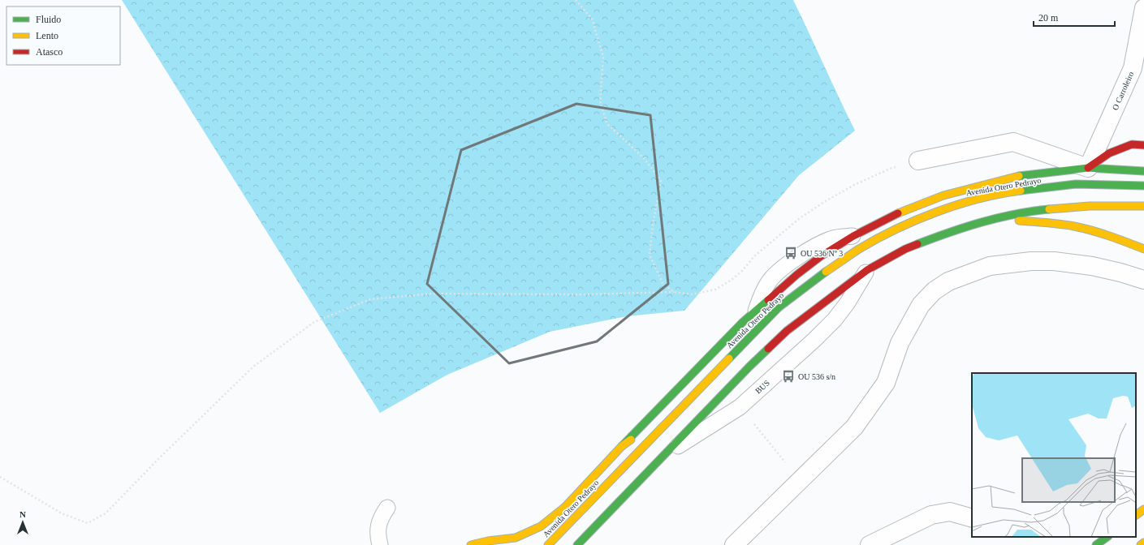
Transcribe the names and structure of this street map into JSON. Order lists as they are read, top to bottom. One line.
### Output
{"streets":{"main road":["Avenida Otero Pedrayo"],"street":["O Carroleiro"],"lane":["BUS"]},"places":{"bus stop":["OU 536 Nº 3","OU 536 s/n"]},"legend":["Fluido","Lento","Atasco"],"scale_bar":"20 m","north":"top"}
